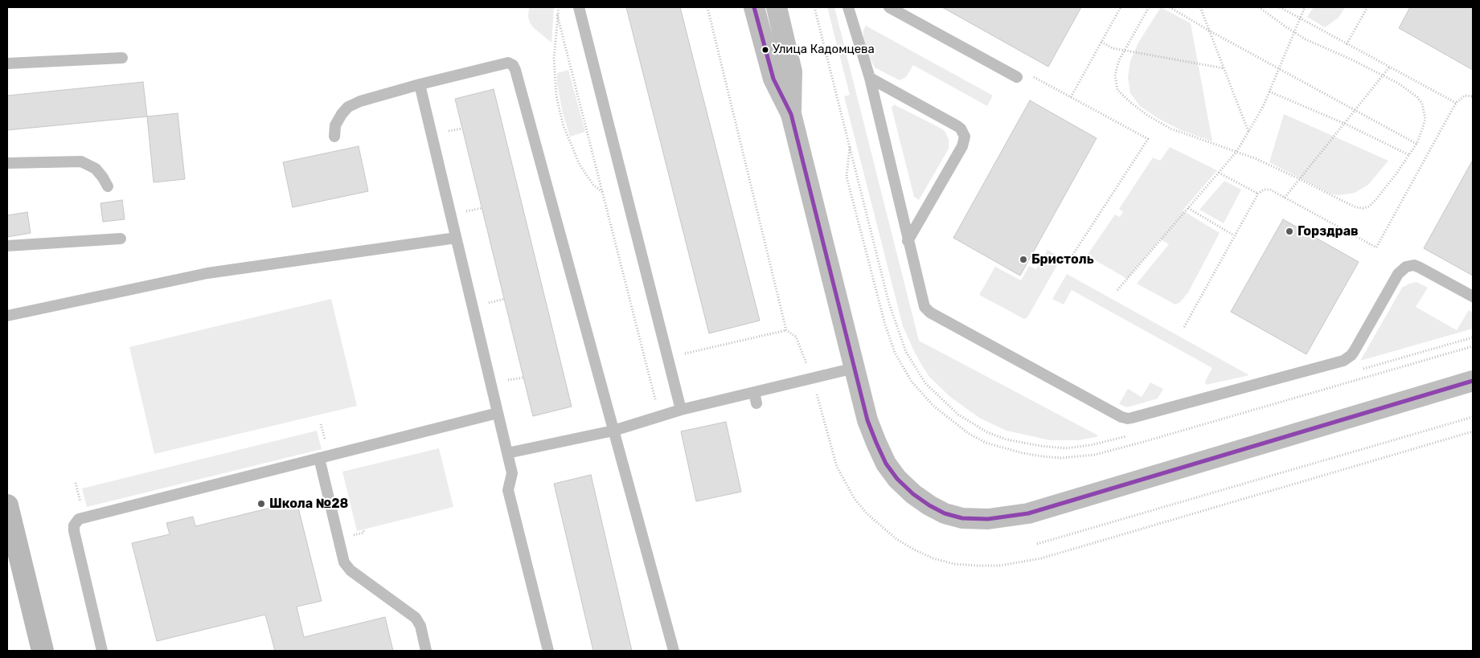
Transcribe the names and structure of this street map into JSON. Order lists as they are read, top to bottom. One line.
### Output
{"places":["Улица Кадомцева","Горздрав","Бристоль","Школа №28"]}
